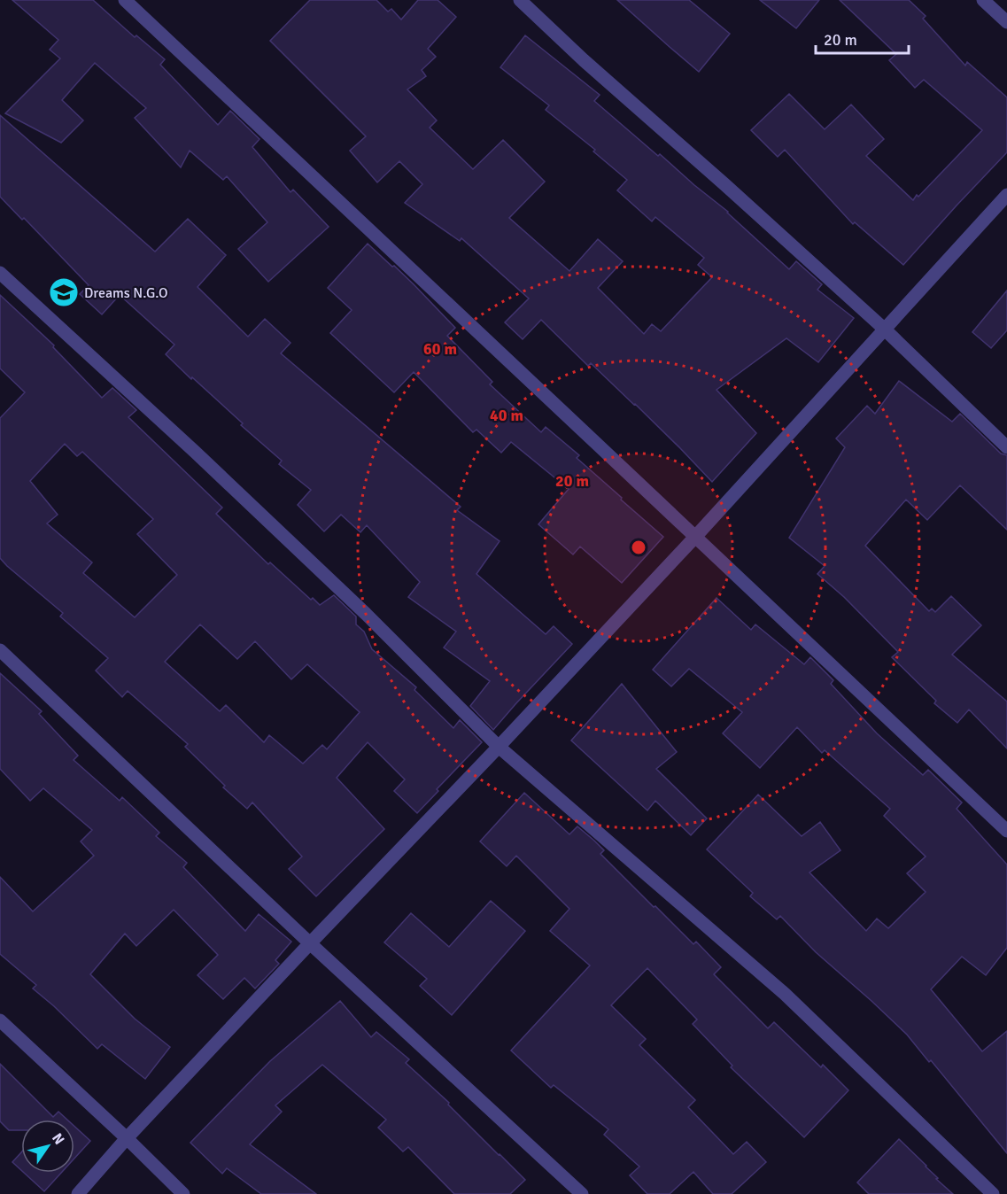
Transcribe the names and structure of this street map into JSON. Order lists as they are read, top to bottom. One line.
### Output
{"places":{"school or university":["Dreams N.G.O"]},"scale_bar":"20 m","north":"top right","rings":["60 m","40 m","20 m"]}
